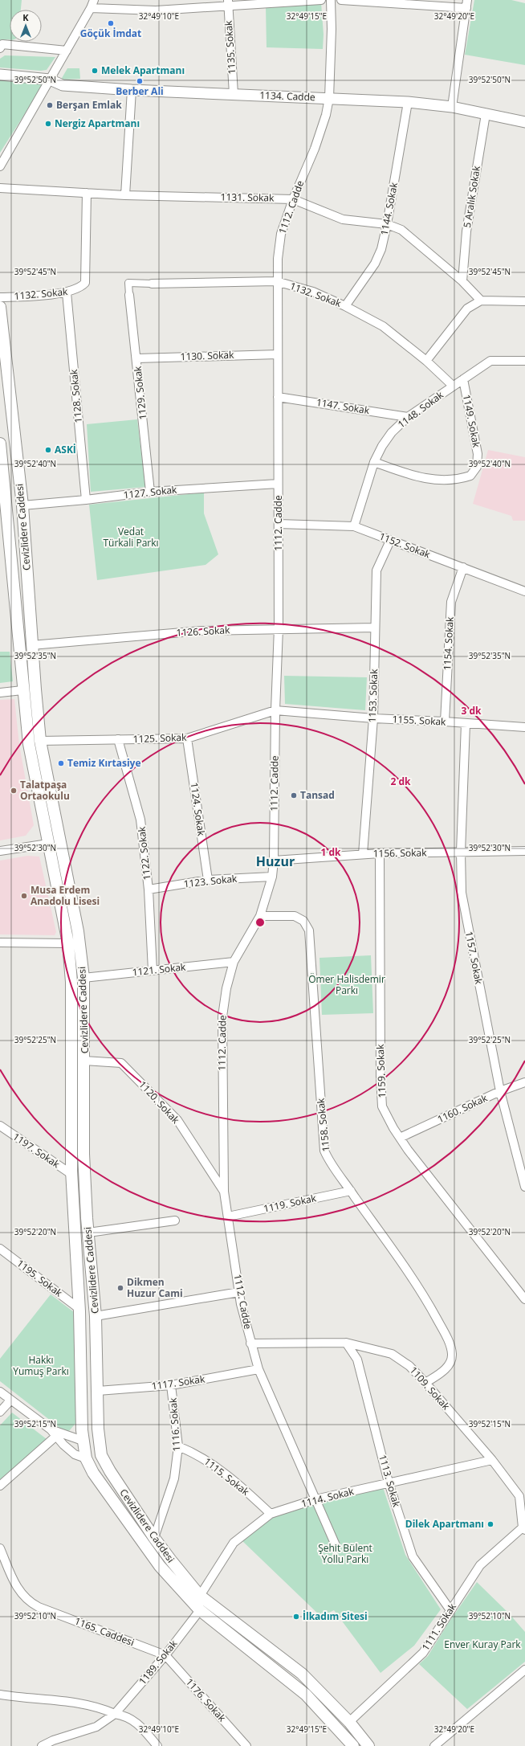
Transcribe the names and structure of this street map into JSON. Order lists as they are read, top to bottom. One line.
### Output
{"streets":{"main road":["Cevizlidere Caddesi"],"street":["1135. Sokak","1134. Cadde","5 Aralık Sokak","1131. Sokak","1112. Cadde","1144. Sokak","1132. Sokak","1130. Sokak","1129. Sokak","1128. Sokak","1147. Sokak","1148. Sokak","1149. Sokak","1127. Sokak","1152. Sokak","1126. Sokak","1154. Sokak","1153. Sokak","1155. Sokak","1125. Sokak","1124. Sokak","1122. Sokak","1156. Sokak","1123. Sokak","1157. Sokak","1121. Sokak","1159. Sokak","1120. Sokak","1160. Sokak","1158. Sokak","1197. Sokak","1119. Sokak","1195. Sokak","1117. Sokak","1109. Sokak","1116. Sokak","1115. Sokak","1113. Sokak","1114. Sokak","1111. Sokak","1165. Caddesi","1189. Sokak","1176. Sokak"]},"crossings":[["1135. Sokak","1134. Cadde"],["1134. Cadde","5 Aralık Sokak"],["1134. Cadde","1112. Cadde"],["1134. Cadde","1144. Sokak"],["5 Aralık Sokak","1131. Sokak"],["1131. Sokak","1112. Cadde"],["1131. Sokak","1144. Sokak"],["1131. Sokak","1132. Sokak"],["1112. Cadde","1132. Sokak"],["1112. Cadde","1130. Sokak"],["1112. Cadde","1147. Sokak"],["1112. Cadde","1127. Sokak"],["1112. Cadde","1152. Sokak"],["1112. Cadde","1126. Sokak"],["1112. Cadde","1155. Sokak"],["1112. Cadde","1125. Sokak"],["1112. Cadde","1156. Sokak"],["1112. Cadde","1123. Sokak"],["1112. Cadde","1121. Sokak"],["1112. Cadde","1120. Sokak"],["1112. Cadde","1158. Sokak"],["1112. Cadde","1119. Sokak"],["1112. Cadde","1117. Sokak"],["1112. Cadde","1109. Sokak"],["1112. Cadde","1114. Sokak"],["1144. Sokak","1132. Sokak"],["1132. Sokak","1128. Sokak"],["1132. Sokak","1148. Sokak"],["1130. Sokak","1129. Sokak"],["1129. Sokak","1127. Sokak"],["1128. Sokak","1127. Sokak"],["1147. Sokak","1148. Sokak"],["1148. Sokak","1149. Sokak"],["1148. Sokak","1152. Sokak"],["1127. Sokak","Cevizlidere Caddesi"],["Cevizlidere Caddesi","1126. Sokak"],["Cevizlidere Caddesi","1125. Sokak"],["Cevizlidere Caddesi","1121. Sokak"],["Cevizlidere Caddesi","1120. Sokak"],["Cevizlidere Caddesi","1197. Sokak"],["Cevizlidere Caddesi","1195. Sokak"],["Cevizlidere Caddesi","1117. Sokak"],["Cevizlidere Caddesi","1116. Sokak"],["Cevizlidere Caddesi","1114. Sokak"],["Cevizlidere Caddesi","1111. Sokak"],["Cevizlidere Caddesi","1189. Sokak"],["1152. Sokak","1154. Sokak"],["1152. Sokak","1153. Sokak"],["1126. Sokak","1153. Sokak"],["1154. Sokak","1155. Sokak"],["1153. Sokak","1155. Sokak"],["1153. Sokak","1156. Sokak"],["1155. Sokak","1125. Sokak"],["1155. Sokak","1157. Sokak"],["1125. Sokak","1124. Sokak"],["1125. Sokak","1122. Sokak"],["1124. Sokak","1123. Sokak"],["1122. Sokak","1123. Sokak"],["1122. Sokak","1121. Sokak"],["1156. Sokak","1157. Sokak"],["1156. Sokak","1159. Sokak"],["1157. Sokak","1160. Sokak"],["1159. Sokak","1160. Sokak"],["1158. Sokak","1119. Sokak"],["1158. Sokak","1109. Sokak"],["1117. Sokak","1116. Sokak"],["1109. Sokak","1113. Sokak"],["1109. Sokak","1114. Sokak"],["1109. Sokak","1111. Sokak"],["1116. Sokak","1115. Sokak"],["1115. Sokak","1114. Sokak"],["1113. Sokak","1114. Sokak"],["1113. Sokak","1111. Sokak"],["1165. Caddesi","1189. Sokak"],["1165. Caddesi","1176. Sokak"],["1189. Sokak","1176. Sokak"]],"districts":["Huzur"],"parks":["Vedat Türkali Parkı","Ömer Halisdemir Parkı","Hakkı Yumuş Parkı","Şehit Bülent Yollu Parkı","Enver Kuray Park"],"places":["Göçük İmdat","Melek Apartmanı","Berber Ali","Berşan Emlak","Nergiz Apartmanı","ASKİ","Temiz Kırtasiye","Talatpaşa Ortaokulu","Tansad","Musa Erdem Anadolu Lisesi","Dikmen Huzur Cami","Dilek Apartmanı","İlkadım Sitesi"],"north":"top","coordinates":["32°49'10\"E","32°49'15\"E","32°49'20\"E","39°52'50\"N","39°52'45\"N","39°52'40\"N","39°52'35\"N","39°52'30\"N","39°52'25\"N","39°52'20\"N","39°52'15\"N","39°52'10\"N"],"rings":["3 dk","2 dk","1 dk"]}
